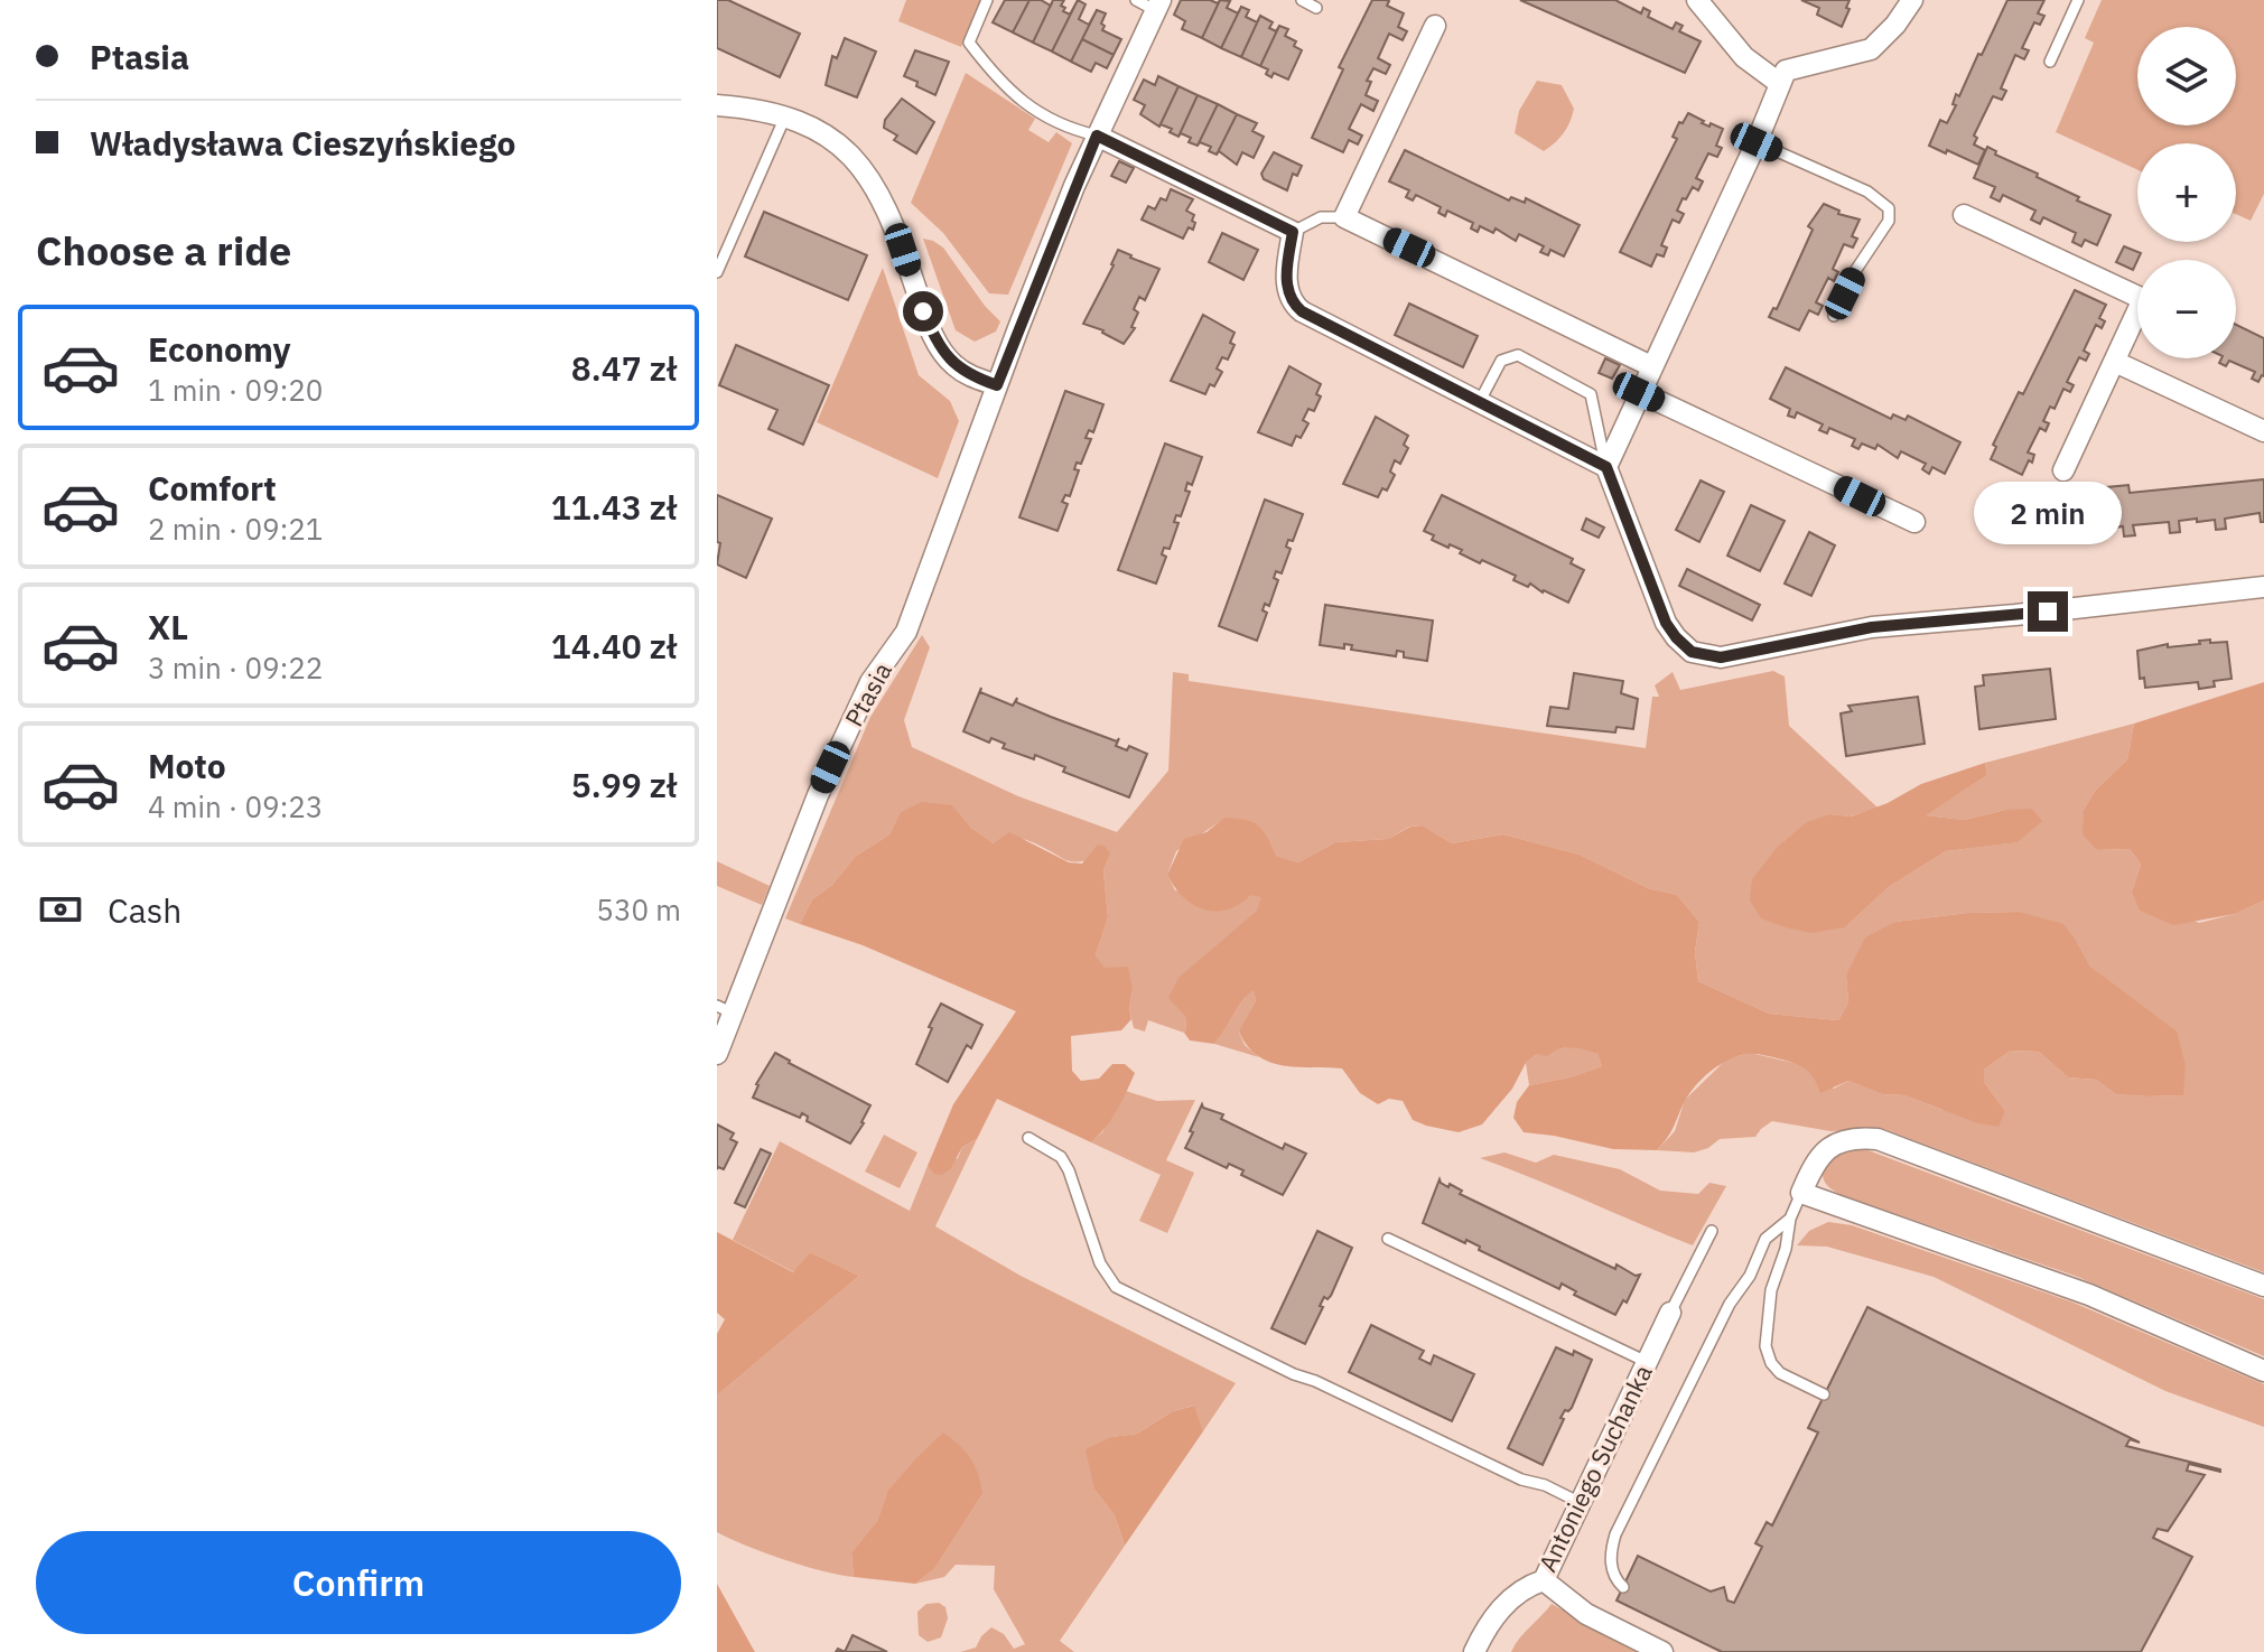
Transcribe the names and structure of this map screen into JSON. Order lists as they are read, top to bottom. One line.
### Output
{"streets":{"street":["Ptasia","Antoniego Suchanka"]},"page":{"banner":["Ptasia","Władysława Cieszyńskiego"],"map_buttons":["+","−"],"heading":"Choose a ride","list":[{"name":"Economy","note":"1 min · 09:20","value":"8.47 zł"},{"name":"Comfort","note":"2 min · 09:21","value":"11.43 zł"},{"name":"XL","note":"3 min · 09:22","value":"14.40 zł"},{"name":"Moto","note":"4 min · 09:23","value":"5.99 zł"}],"bubble":"2 min","pay":["Cash","530 m"],"buttons":"Confirm"}}
